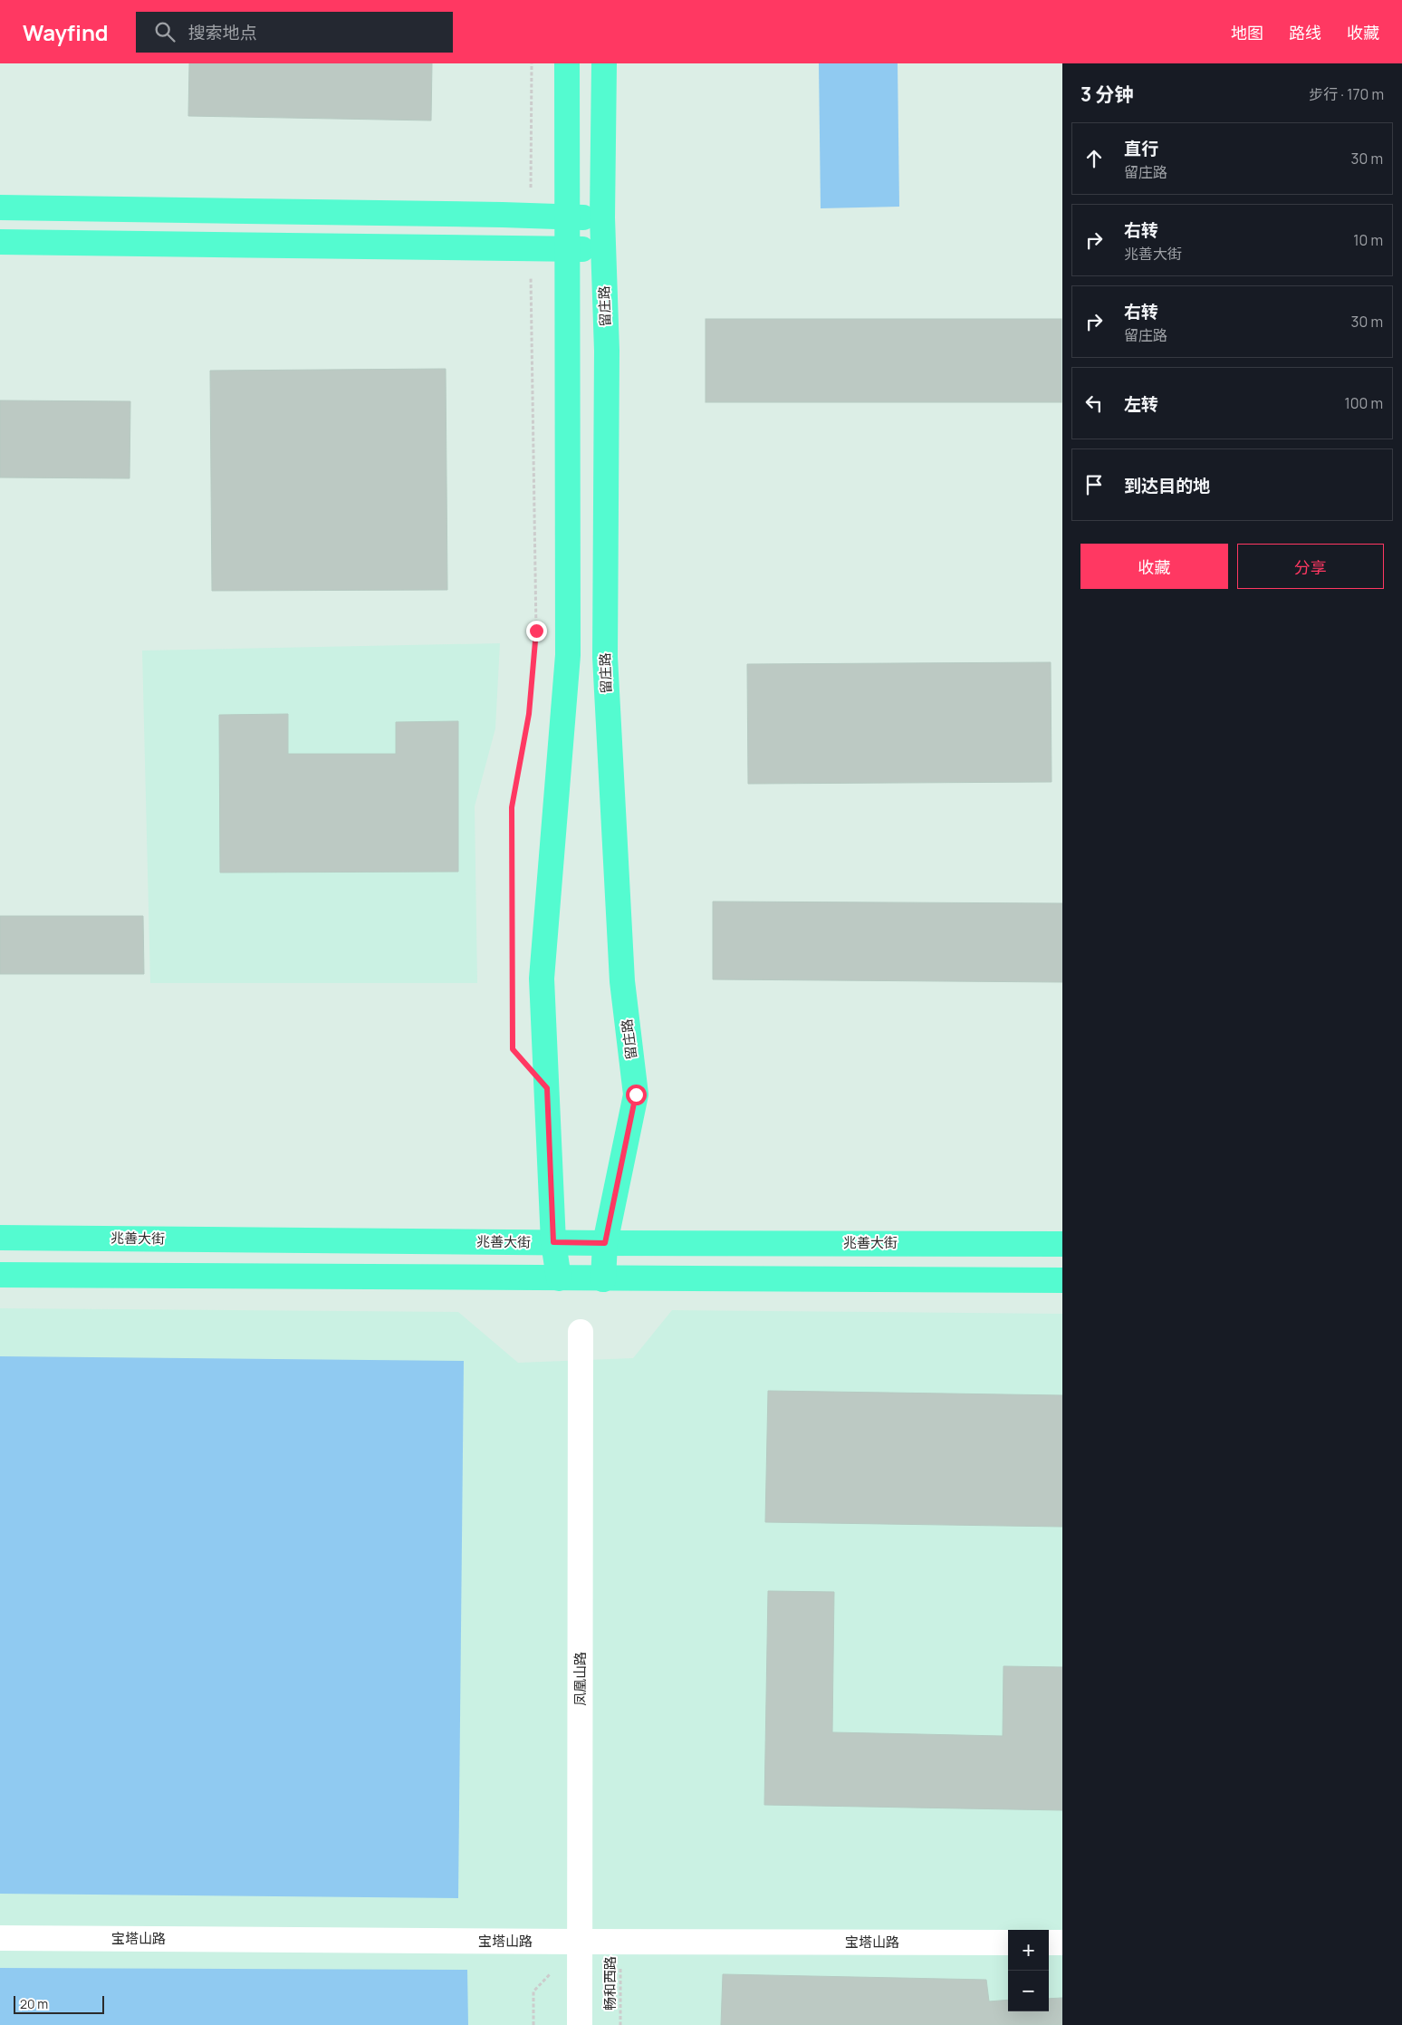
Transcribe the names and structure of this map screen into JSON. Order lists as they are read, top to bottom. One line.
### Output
{"streets":{"main road":["留庄路","兆善大街"],"street":["凤凰山路","宝塔山路"],"path":["畅和西路"]},"crossings":[["留庄路","兆善大街"],["凤凰山路","宝塔山路"],["宝塔山路","畅和西路"]],"scale_bar":"20 m","page":{"header":"Wayfind","search":"搜索地点","nav":["地图","路线","收藏"],"heading":["3 分钟","步行 · 170 m"],"list":[["直行","留庄路","30 m"],["右转","兆善大街","10 m"],["右转","留庄路","30 m"],["左转","100 m"],"到达目的地"],"buttons":["收藏","分享"],"map_buttons":["+","−"],"scale":"20 m"}}
